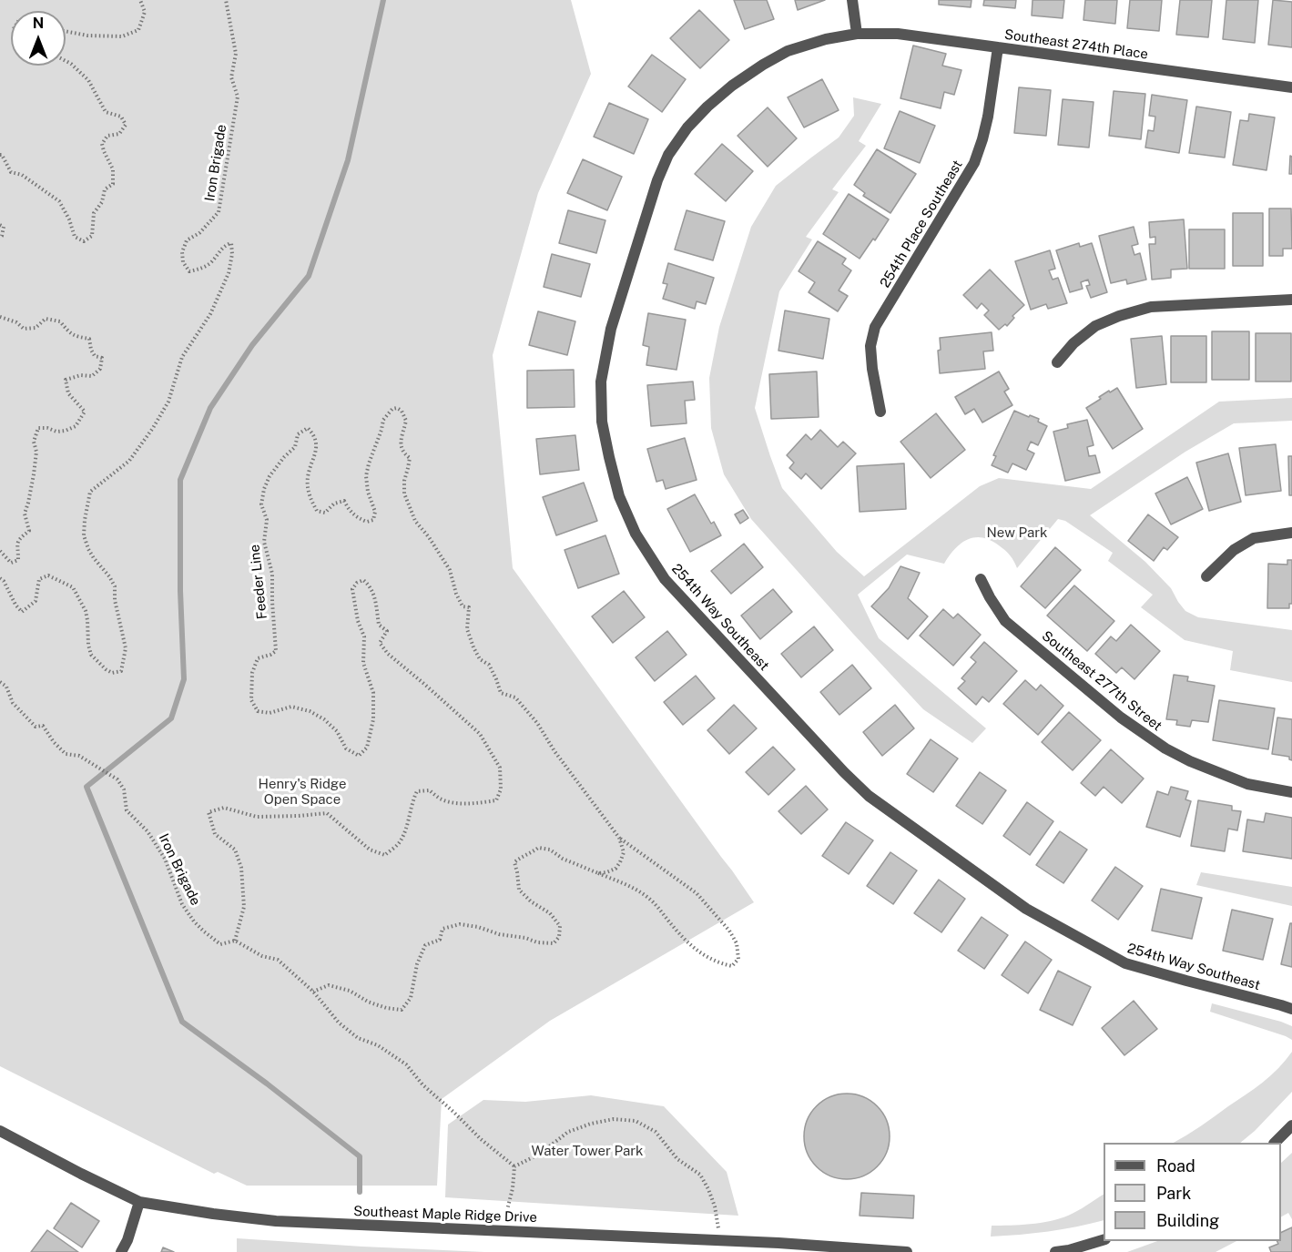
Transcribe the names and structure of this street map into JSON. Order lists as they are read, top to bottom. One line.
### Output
{"streets":{"street":["Southeast 274th Place","254th Place Southeast","254th Way Southeast","Southeast 277th Street","Southeast Maple Ridge Drive"],"path":["Iron Brigade","Feeder Line"]},"crossings":[["Southeast 274th Place","254th Place Southeast"],["Southeast 274th Place","254th Way Southeast"],["Iron Brigade","Feeder Line"]],"parks":["New Park","Henry's Ridge Open Space","Water Tower Park"],"legend":["Road","Park","Building"],"north":"top"}
